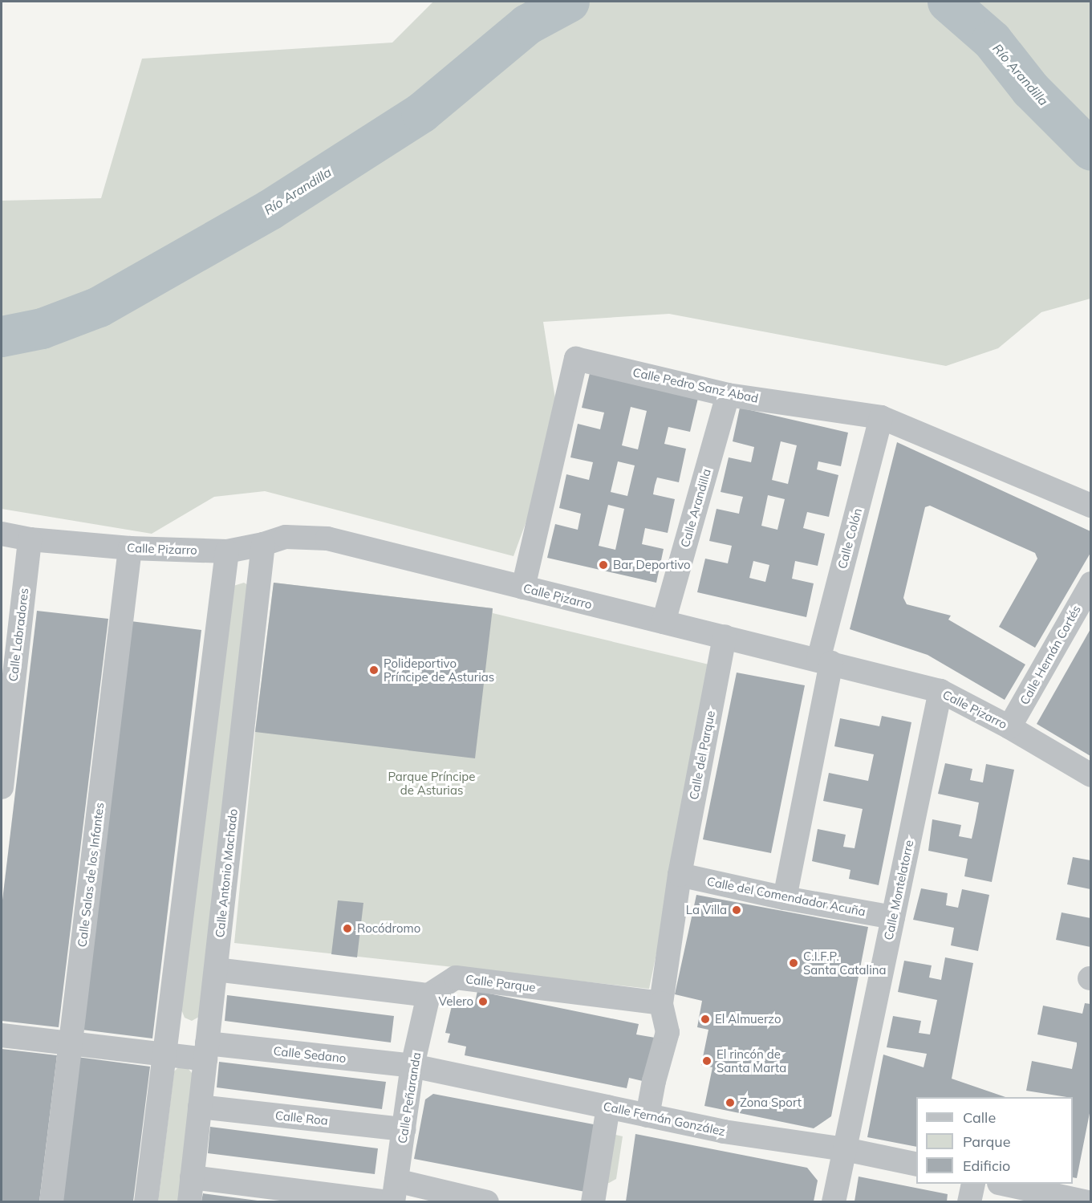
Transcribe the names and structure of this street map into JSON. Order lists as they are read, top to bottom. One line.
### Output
{"streets":{"street":["Calle Pedro Sanz Abad","Calle Arandilla","Calle Colón","Calle Pizarro","Calle Labradores","Calle Hernán Cortés","Calle del Parque","Calle Antonio Machado","Calle Salas de los Infantes","Calle Montelatorre","Calle del Comendador Acuña","Calle Parque","Calle Sedano","Calle Peñaranda","Calle Roa","Calle Fernán González"]},"crossings":[["Calle Pedro Sanz Abad","Calle Arandilla"],["Calle Pedro Sanz Abad","Calle Colón"],["Calle Pedro Sanz Abad","Calle Pizarro"],["Calle Arandilla","Calle Pizarro"],["Calle Colón","Calle Pizarro"],["Calle Colón","Calle del Comendador Acuña"],["Calle Pizarro","Calle Labradores"],["Calle Pizarro","Calle Hernán Cortés"],["Calle Pizarro","Calle del Parque"],["Calle Pizarro","Calle Antonio Machado"],["Calle Pizarro","Calle Salas de los Infantes"],["Calle Pizarro","Calle Montelatorre"],["Calle del Parque","Calle del Comendador Acuña"],["Calle Antonio Machado","Calle Sedano"],["Calle Antonio Machado","Calle Roa"],["Calle Salas de los Infantes","Calle Sedano"],["Calle Montelatorre","Calle del Comendador Acuña"],["Calle Montelatorre","Calle Fernán González"],["Calle Parque","Calle Peñaranda"],["Calle Sedano","Calle Peñaranda"],["Calle Sedano","Calle Fernán González"],["Calle Peñaranda","Calle Roa"],["Calle Peñaranda","Calle Fernán González"]],"water":["Río Arandilla"],"parks":["Parque Príncipe de Asturias"],"places":["Bar Deportivo","Polideportivo Príncipe de Asturias","La Villa","Rocódromo","C.I.F.P. Santa Catalina","Velero","El Almuerzo","El rincón de Santa Marta","Zona Sport"],"legend":["Calle","Parque","Edificio"]}
